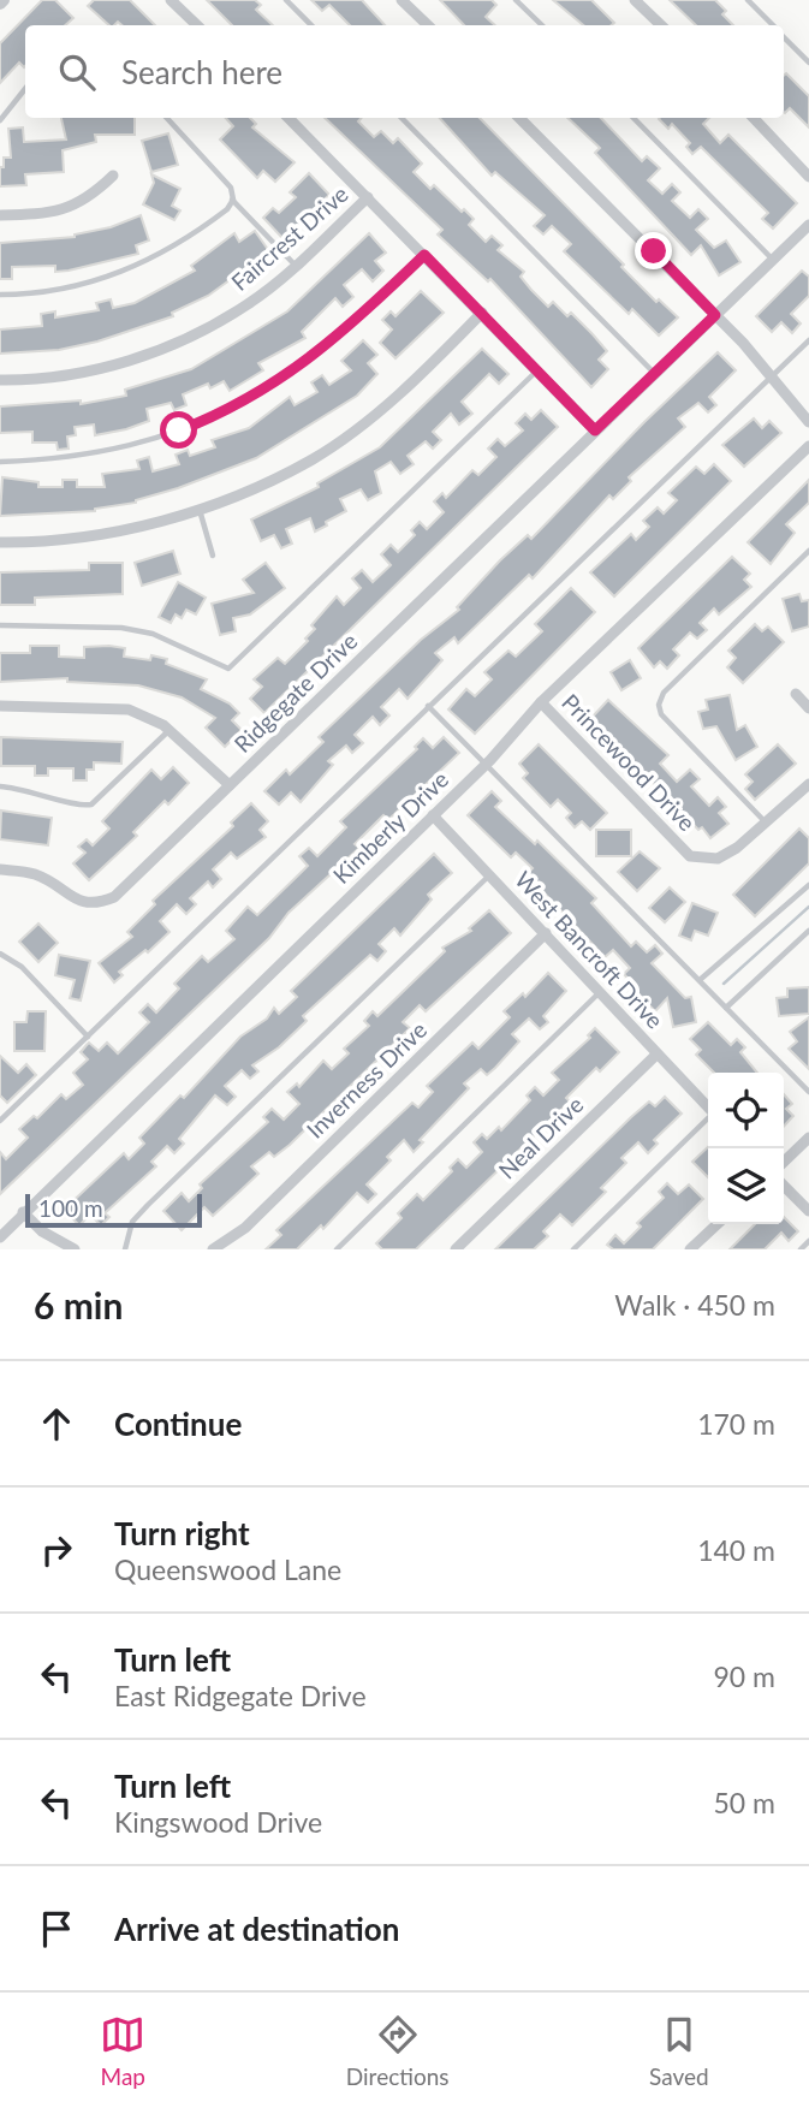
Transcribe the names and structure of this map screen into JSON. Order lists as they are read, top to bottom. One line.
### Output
{"streets":{"street":["Faircrest Drive","Ridgegate Drive","Princewood Drive","Kimberly Drive","West Bancroft Drive","Inverness Drive","Neal Drive"]},"crossings":[["Princewood Drive","Kimberly Drive"],["Kimberly Drive","West Bancroft Drive"],["West Bancroft Drive","Inverness Drive"],["West Bancroft Drive","Neal Drive"]],"scale_bar":"100 m","page":{"search":"Search here","scale":"100 m","heading":["6 min","Walk · 450 m"],"list":[["Continue","170 m"],["Turn right","Queenswood Lane","140 m"],["Turn left","East Ridgegate Drive","90 m"],["Turn left","Kingswood Drive","50 m"],"Arrive at destination"],"nav":["Map","Directions","Saved"]}}
